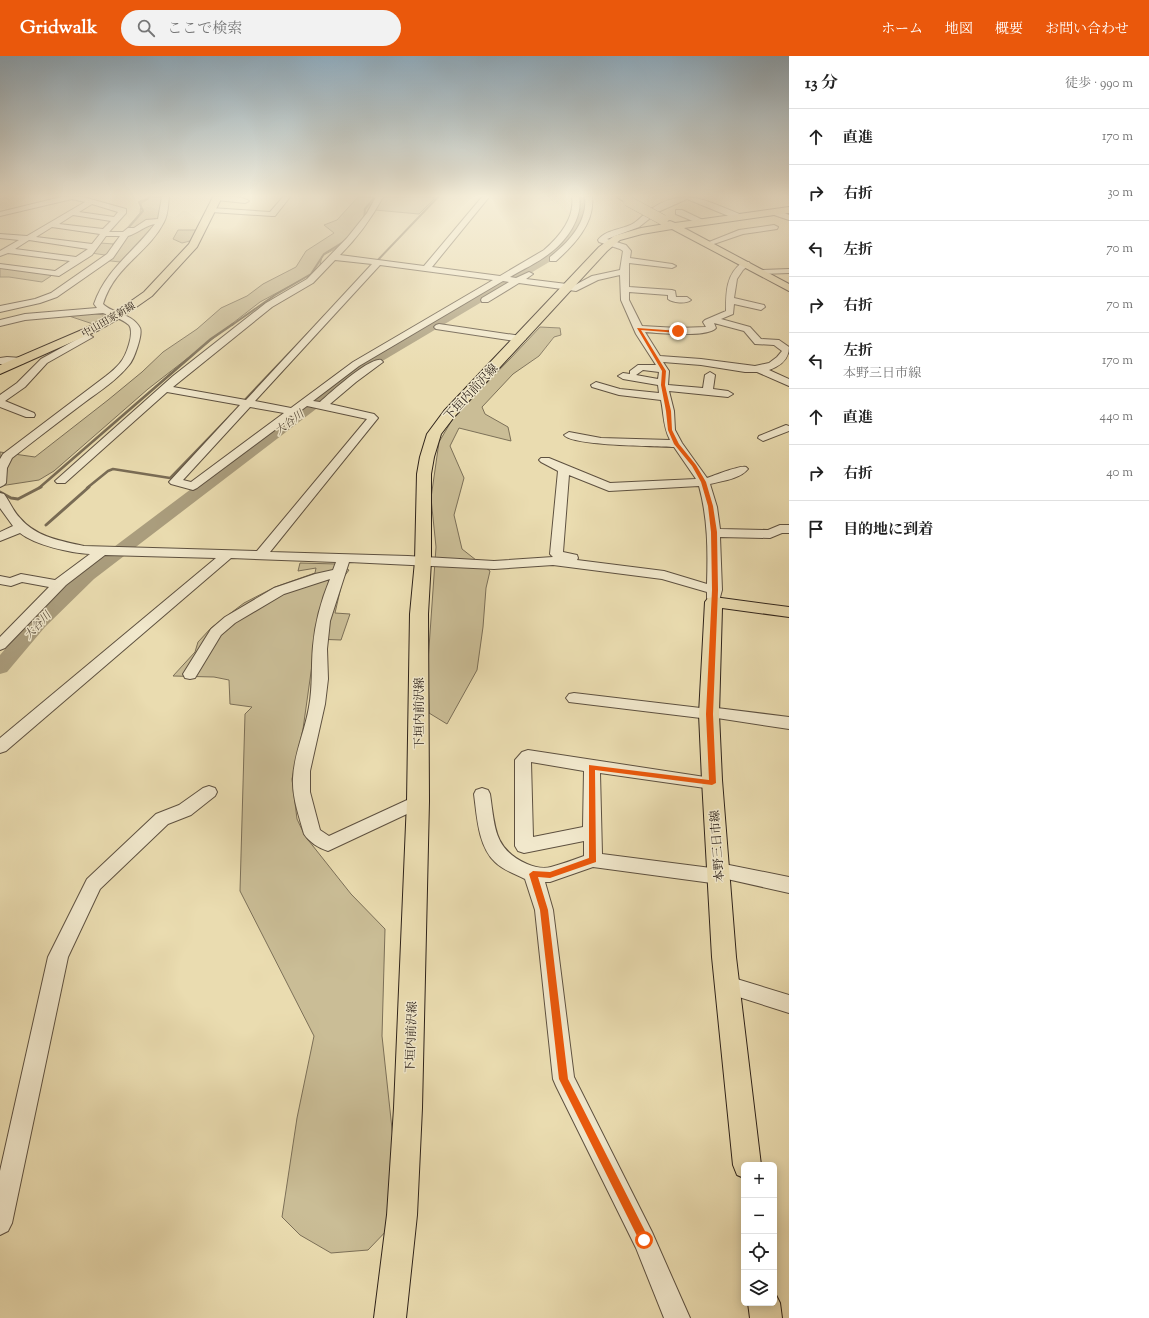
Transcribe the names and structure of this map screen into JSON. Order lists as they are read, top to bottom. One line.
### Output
{"streets":{"main road":["中山田家新線","下垣内前沢線","本野三日市線"]},"water":["大谷川"],"page":{"header":"Gridwalk","search":"ここで検索","nav":["ホーム","地図","概要","お問い合わせ"],"heading":["13 分","徒歩 · 990 m"],"list":[["直進","170 m"],["右折","30 m"],["左折","70 m"],["右折","70 m"],["左折","本野三日市線","170 m"],["直進","440 m"],["右折","40 m"],"目的地に到着"],"map_buttons":["+","−"]}}
